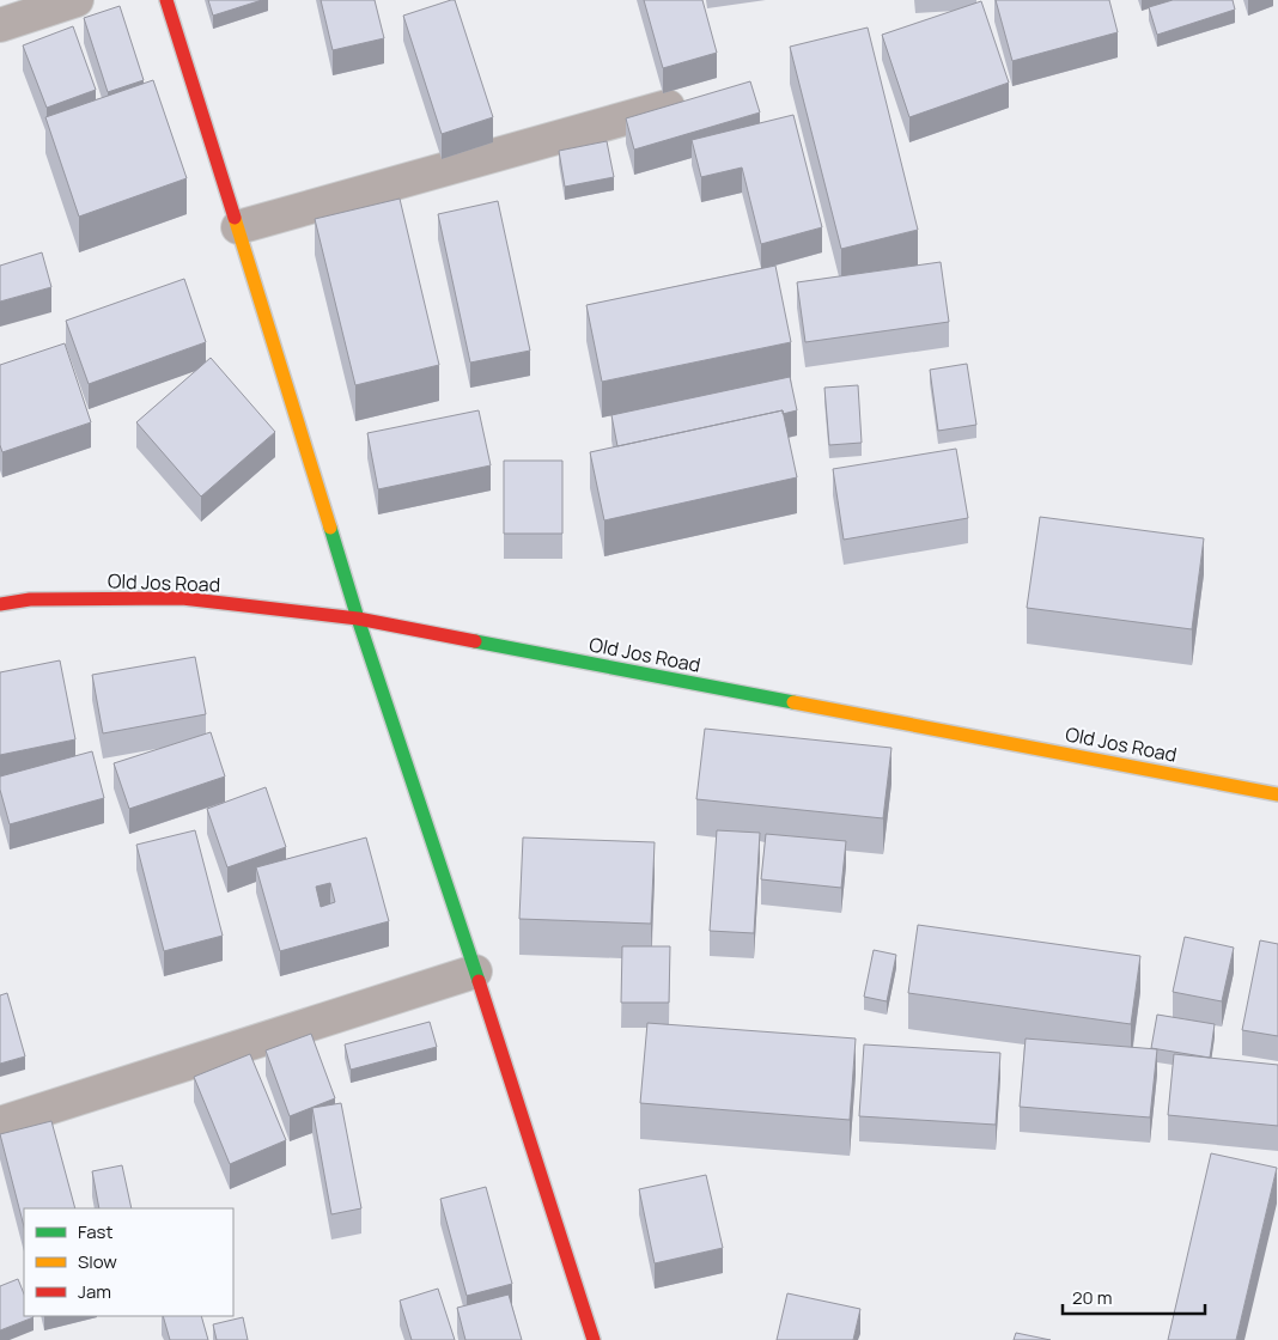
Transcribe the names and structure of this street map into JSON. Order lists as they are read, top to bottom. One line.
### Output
{"streets":{"street":["Old Jos Road"]},"legend":["Fast","Slow","Jam"],"scale_bar":"20 m"}
